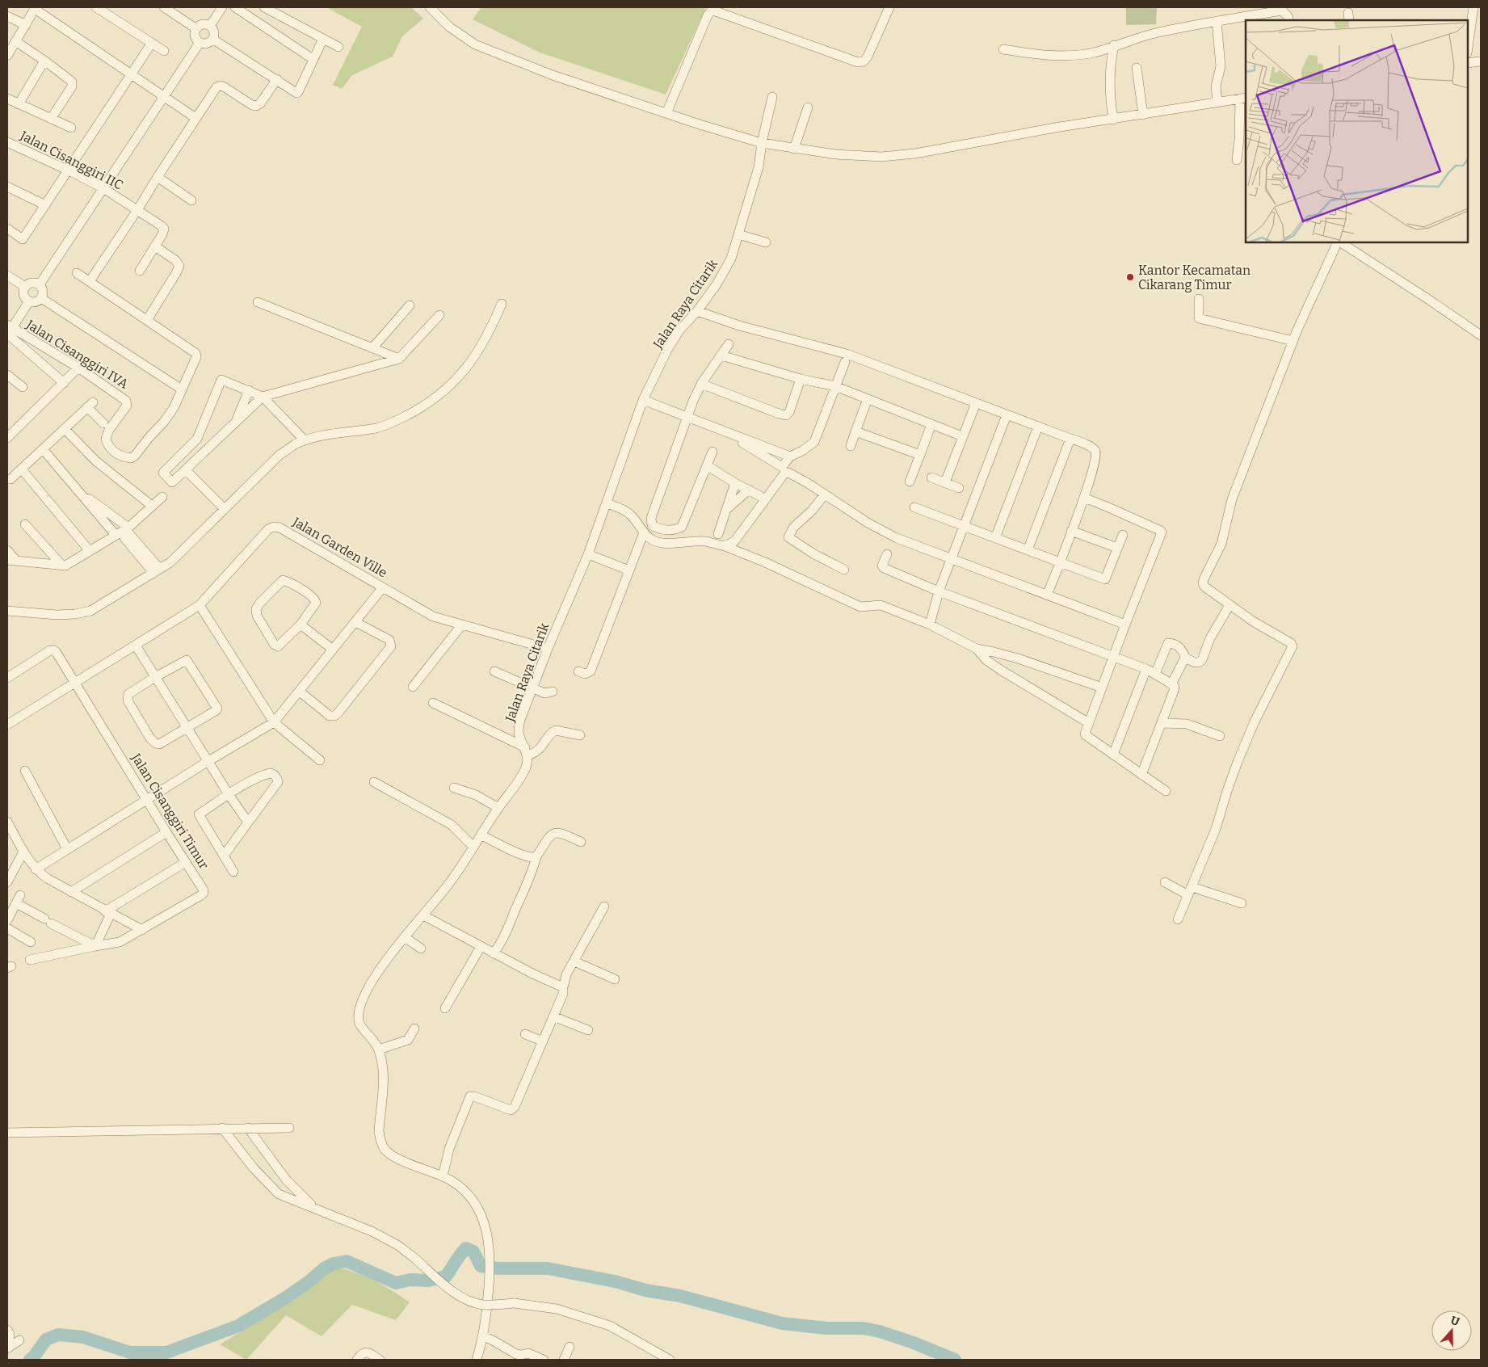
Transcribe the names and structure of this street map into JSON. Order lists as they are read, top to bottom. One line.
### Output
{"streets":{"street":["Jalan Cisanggiri IIC","Jalan Raya Citarik","Jalan Cisanggiri IVA","Jalan Garden Ville","Jalan Cisanggiri Timur"]},"crossings":[["Jalan Raya Citarik","Jalan Garden Ville"],["Jalan Garden Ville","Jalan Cisanggiri Timur"]],"places":["Kantor Kecamatan Cikarang Timur"],"north":"top"}
